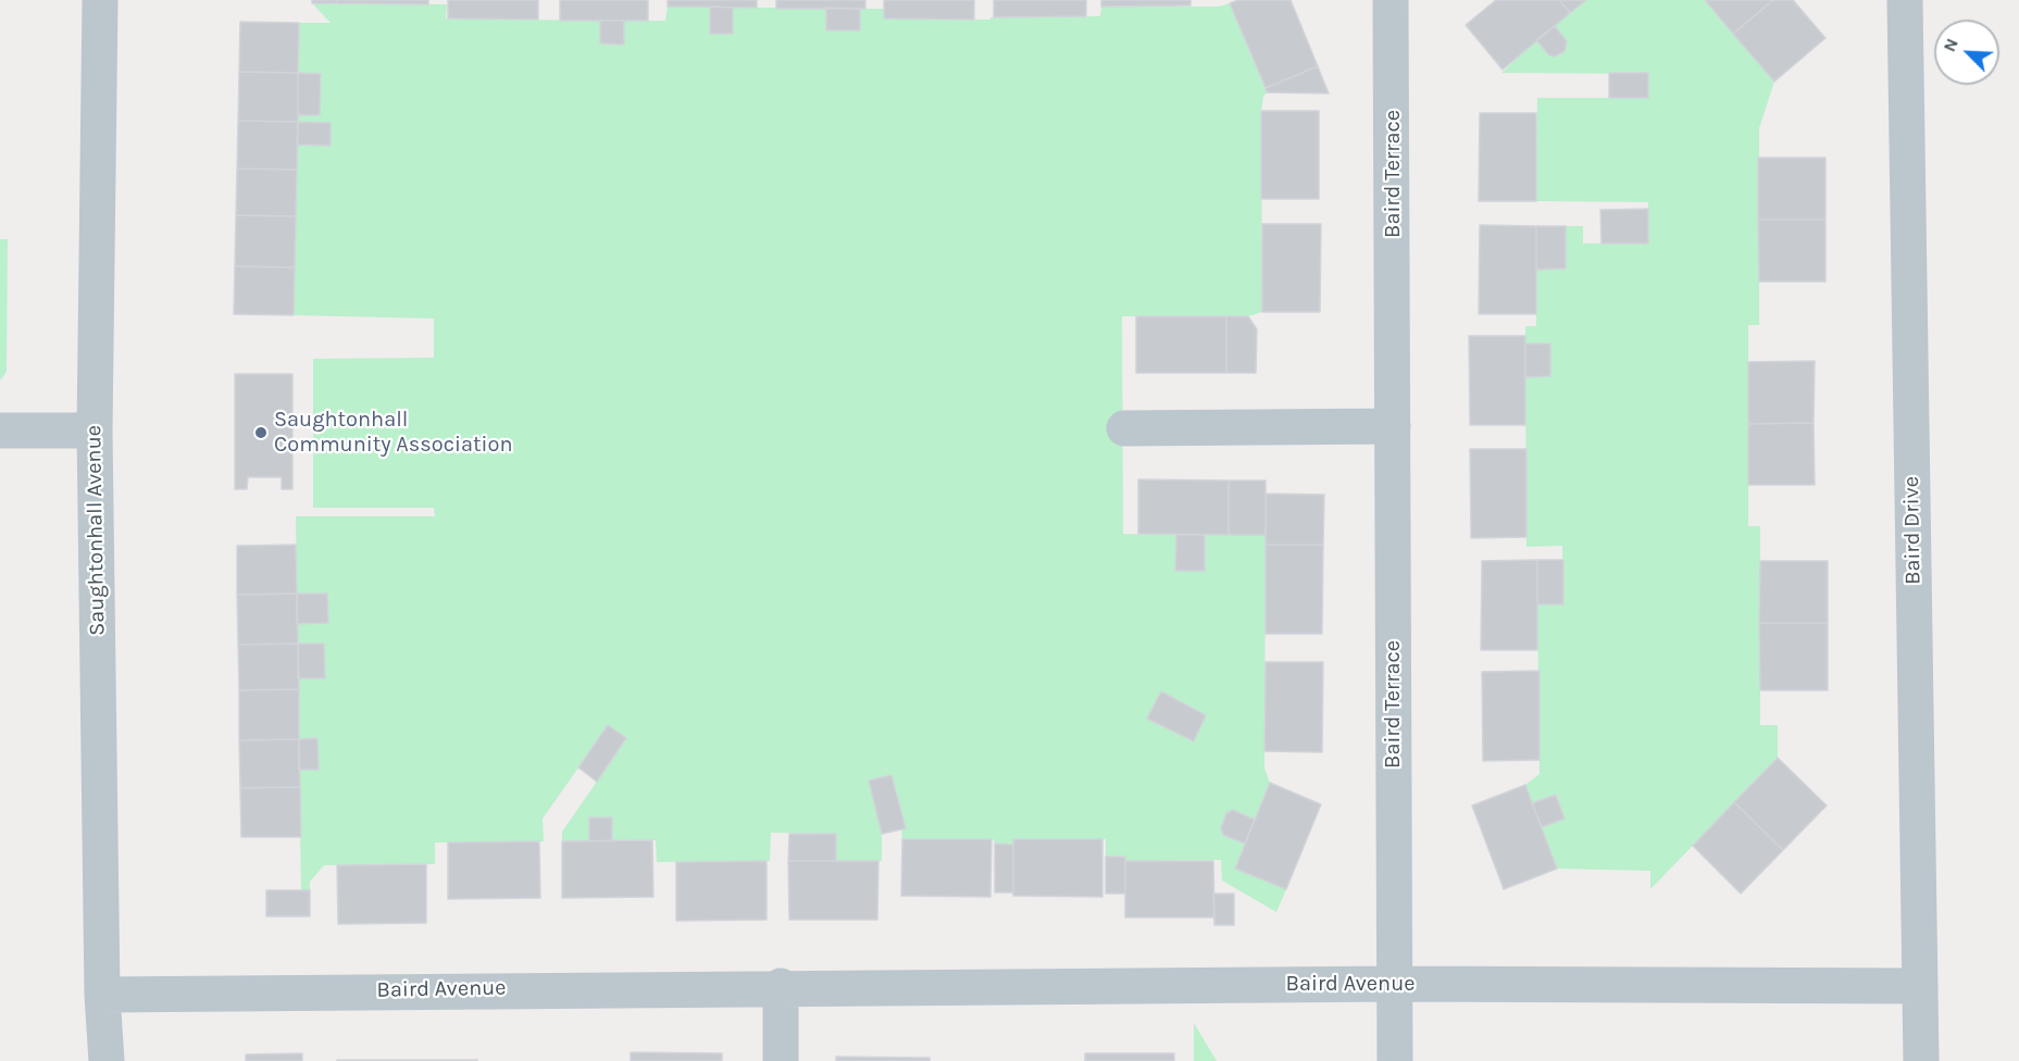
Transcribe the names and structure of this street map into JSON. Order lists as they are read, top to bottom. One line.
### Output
{"streets":{"street":["Baird Terrace","Saughtonhall Avenue","Baird Drive","Baird Avenue"]},"crossings":[["Baird Terrace","Baird Avenue"],["Saughtonhall Avenue","Baird Avenue"],["Baird Drive","Baird Avenue"]],"places":["Saughtonhall Community Association"],"north":"top left"}
